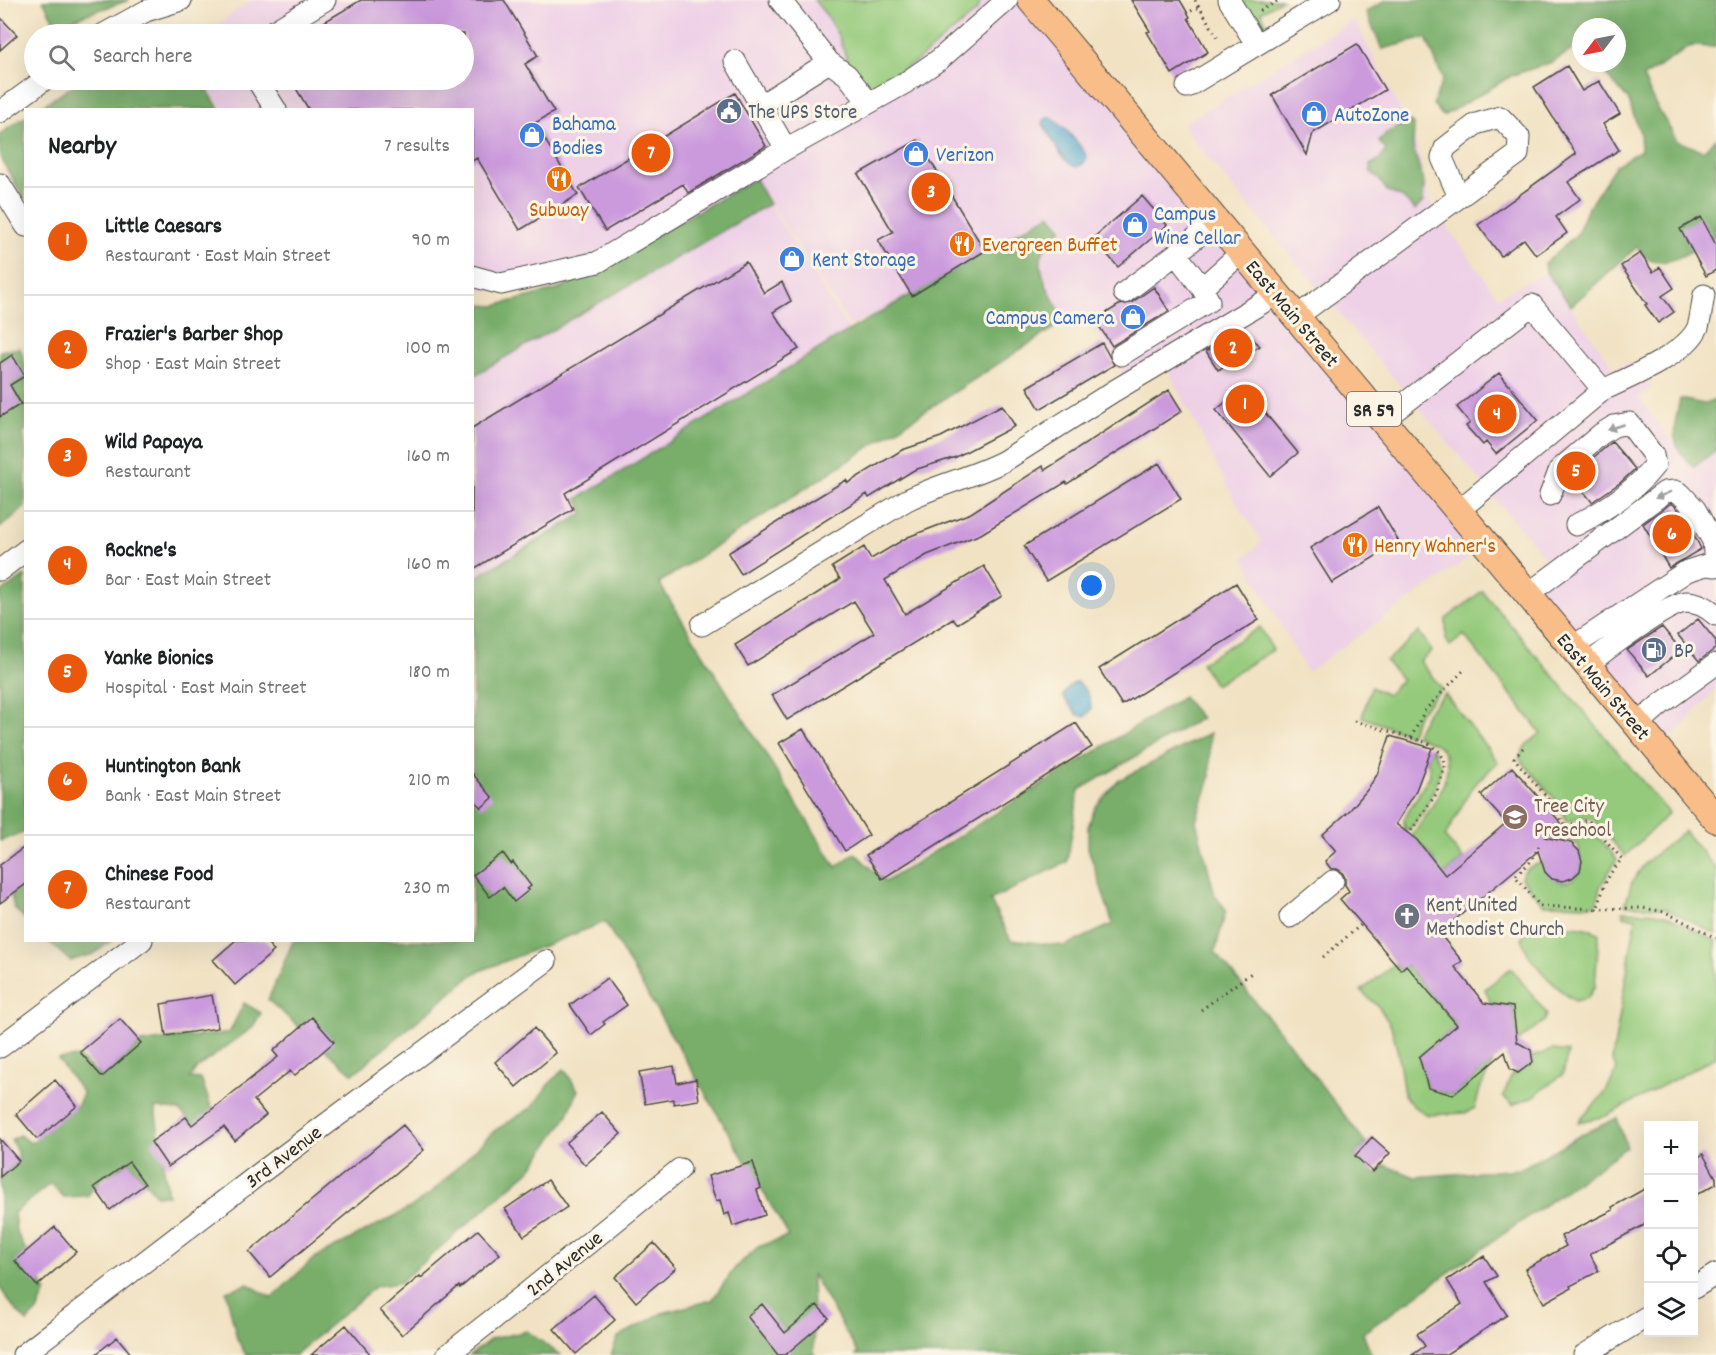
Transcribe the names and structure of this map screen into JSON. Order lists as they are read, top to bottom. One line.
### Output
{"streets":{"main road":["East Main Street","SR 59"],"street":["3rd Avenue","2nd Avenue"]},"places":{"public building":["The UPS Store"],"shop":["AutoZone","Bahama Bodies","Verizon","Campus Wine Cellar","Kent Storage","Campus Camera"],"restaurant":["Subway","Evergreen Buffet","Henry Wahner's"],"fuel station":["BP"],"school or university":["Tree City Preschool"],"church":["Kent United Methodist Church"]},"north":"bottom left","page":{"search":"Search here","heading":["Nearby","7 results"],"pins":["7","3","2","1","4","5","6"],"list":[{"mark":"1","name":"Little Caesars","note":"Restaurant · East Main Street","value":"90 m"},{"mark":"2","name":"Frazier's Barber Shop","note":"Shop · East Main Street","value":"100 m"},{"mark":"3","name":"Wild Papaya","note":"Restaurant","value":"160 m"},{"mark":"4","name":"Rockne's","note":"Bar · East Main Street","value":"160 m"},{"mark":"5","name":"Yanke Bionics","note":"Hospital · East Main Street","value":"180 m"},{"mark":"6","name":"Huntington Bank","note":"Bank · East Main Street","value":"210 m"},{"mark":"7","name":"Chinese Food","note":"Restaurant","value":"230 m"}],"map_buttons":["+","−"]}}
